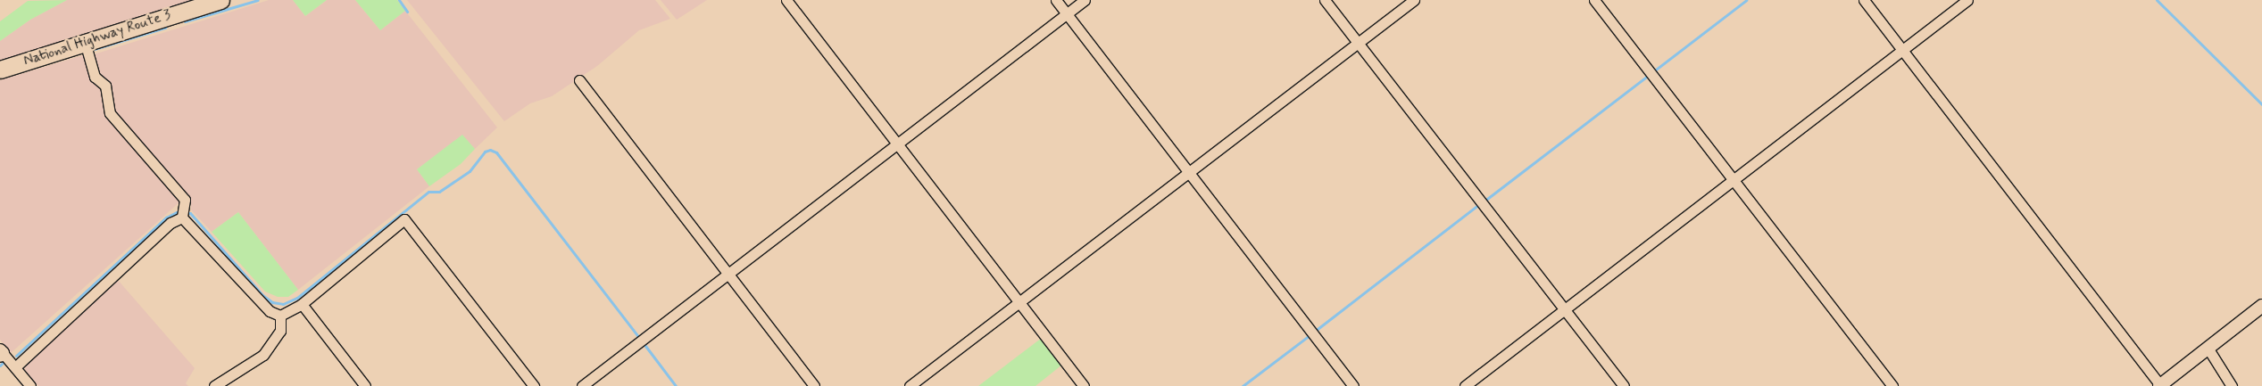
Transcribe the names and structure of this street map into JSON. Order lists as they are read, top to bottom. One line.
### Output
{"streets":{"highway":["National Highway Route 3"]}}
